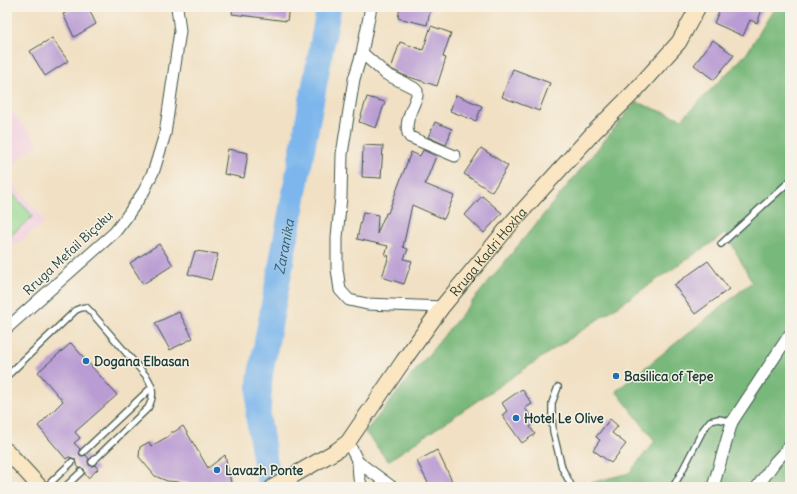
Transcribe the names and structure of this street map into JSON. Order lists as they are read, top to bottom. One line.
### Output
{"streets":{"main road":["Rruga Kadri Hoxha"],"street":["Rruga Mefail Biçaku"]},"water":["Zaranika"],"places":["Dogana Elbasan","Basilica of Tepe","Hotel Le Olive","Lavazh Ponte"]}
